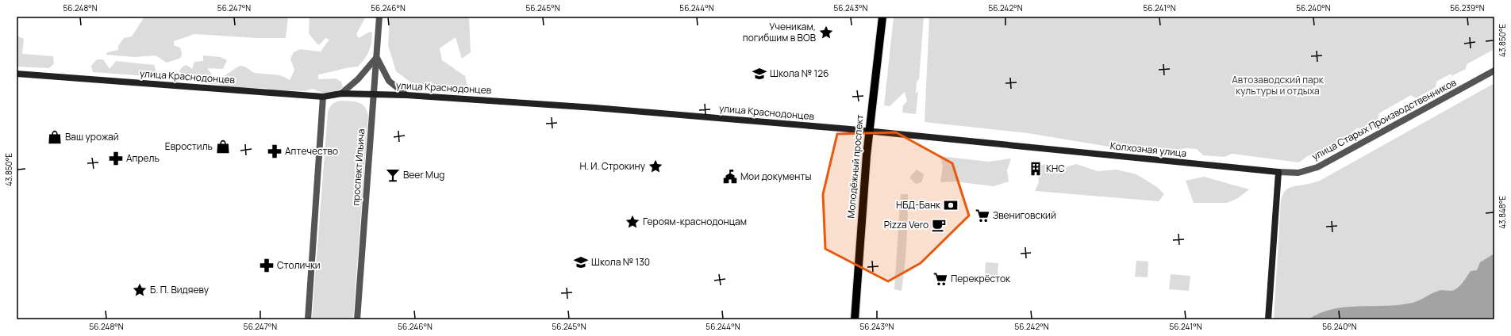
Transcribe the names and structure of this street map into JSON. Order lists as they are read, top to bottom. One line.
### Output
{"streets":{"main road":["улица Краснодонцев","Колхозная улица","Молодёжный проспект"],"street":["улица Старых Производственников","проспект Ильича"]},"crossings":[["улица Краснодонцев","Колхозная улица"],["улица Краснодонцев","Молодёжный проспект"],["улица Краснодонцев","проспект Ильича"],["улица Старых Производственников","Колхозная улица"],["Колхозная улица","Молодёжный проспект"]],"parks":["Автозаводский парк культуры и отдыха"],"places":{"place":["Ученикам, погибшим в ВОВ","Н. И. Строкину","Героям-краснодонцам","Б. П. Видяеву"],"school or university":["Школа № 126","Школа № 130"],"shop":["Ваш урожай","Евростиль"],"pharmacy":["Аптечество","Апрель","Столички"],"building":["КНС"],"bar":["Beer Mug"],"public building":["Мои документы"],"bank":["НБД-Банк"],"supermarket":["Звениговский","Перекрёсток"],"cafe":["Pizza Vero"]},"coordinates":["56.248°N","56.247°N","56.246°N","56.245°N","56.244°N","56.243°N","56.242°N","56.241°N","56.240°N","56.239°N","43.850°E","43.848°E"]}
